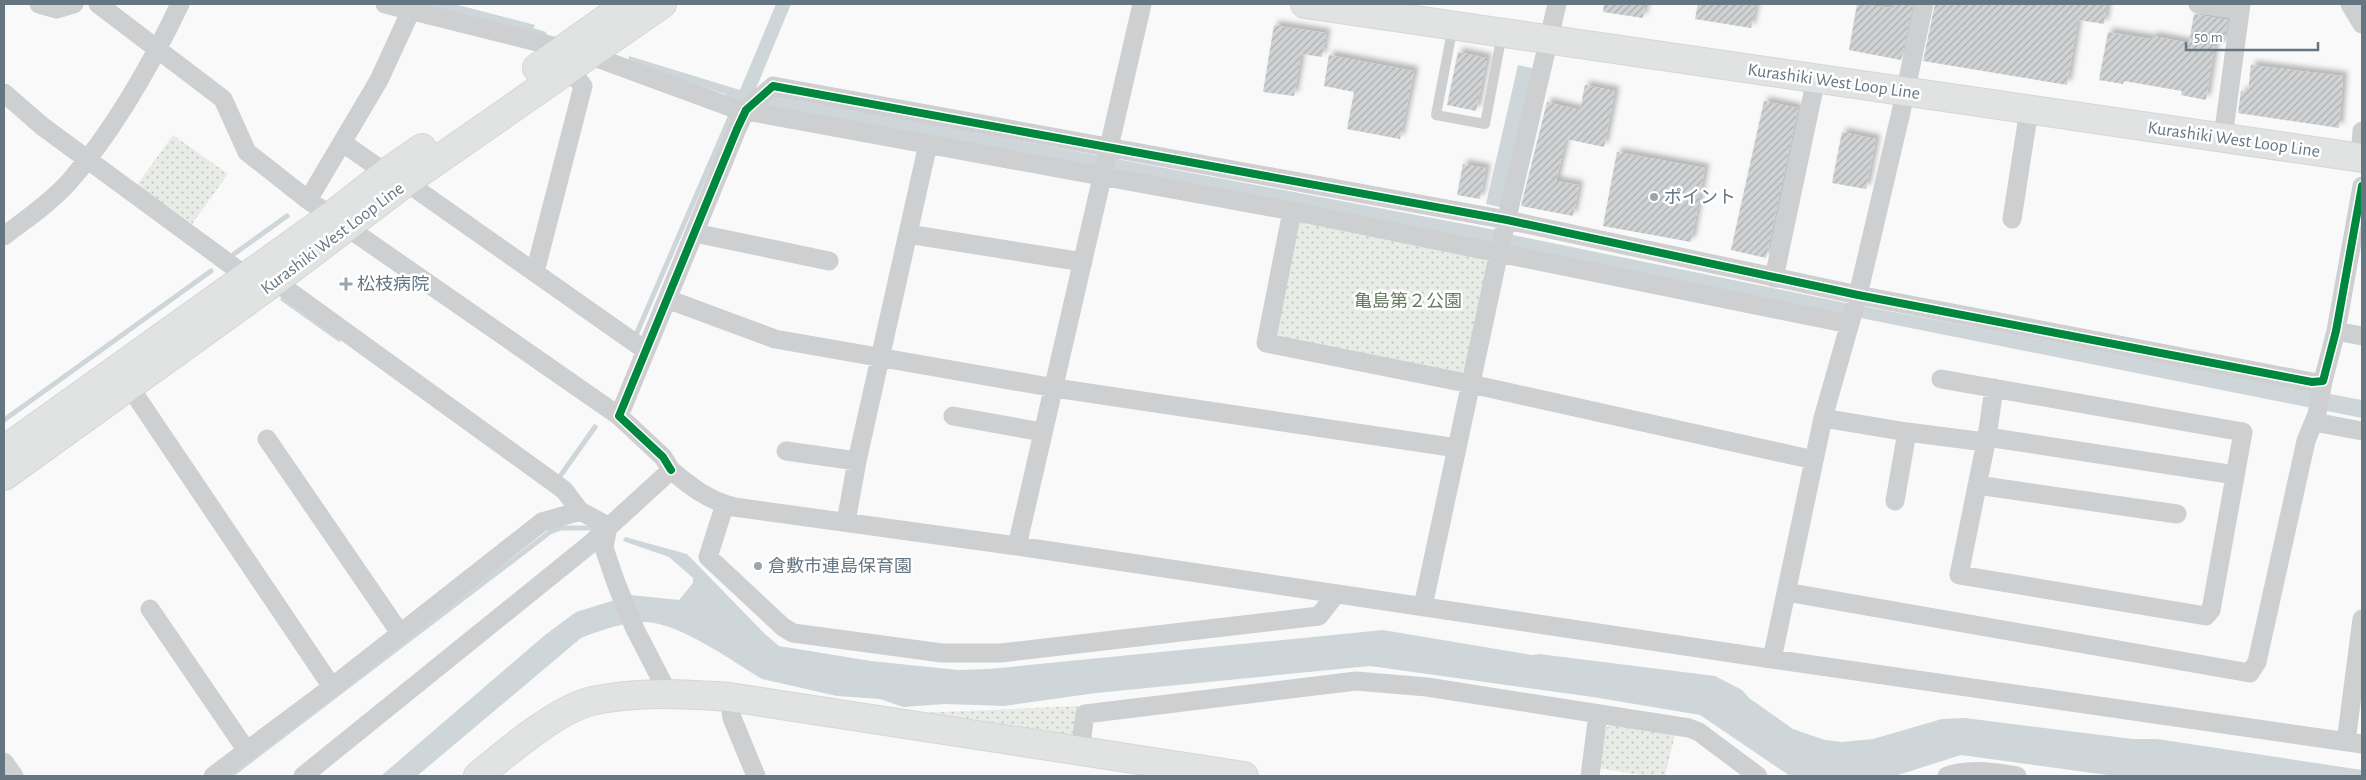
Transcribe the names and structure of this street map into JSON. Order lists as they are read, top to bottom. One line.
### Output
{"streets":{"main road":["Kurashiki West Loop Line"]},"parks":["亀島第２公園"],"places":{"other":["ポイント","倉敷市連島保育園"],"health":["松枝病院"]},"scale_bar":"50 m"}
